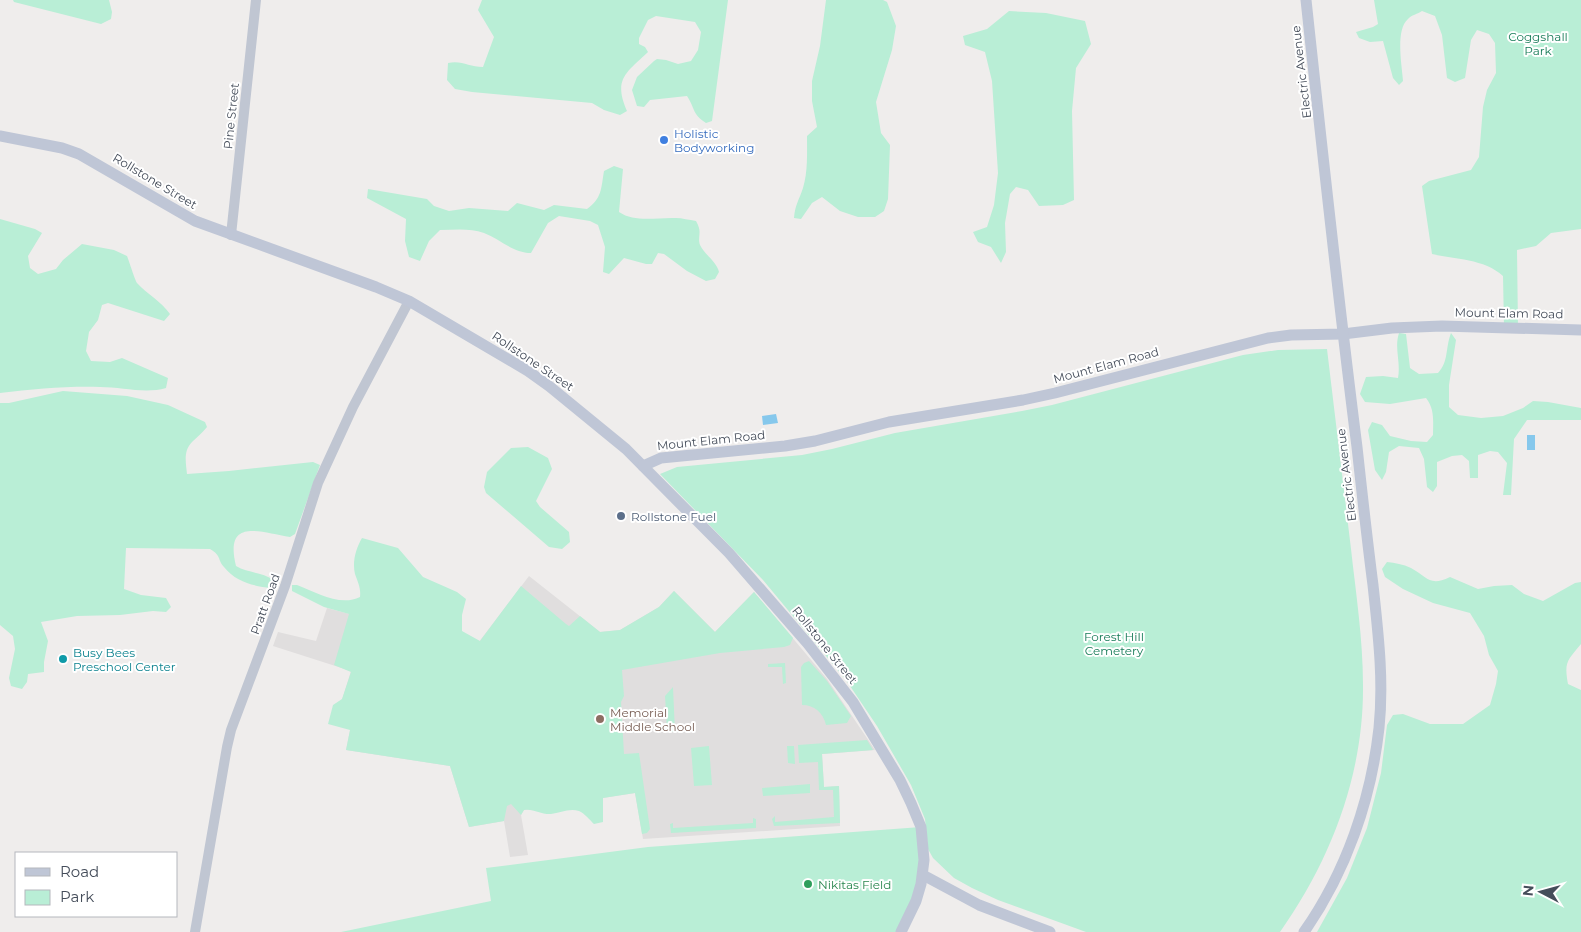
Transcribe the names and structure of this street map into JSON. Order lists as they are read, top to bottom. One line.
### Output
{"streets":{"main road":["Electric Avenue","Rollstone Street","Mount Elam Road"],"street":["Pine Street","Pratt Road"]},"crossings":[["Electric Avenue","Mount Elam Road"],["Pine Street","Rollstone Street"],["Rollstone Street","Mount Elam Road"],["Rollstone Street","Pratt Road"]],"parks":["Coggshall Park","Forest Hill Cemetery"],"places":["Holistic Bodyworking","Rollstone Fuel","Busy Bees Preschool Center","Memorial Middle School","Nikitas Field"],"legend":["Road","Park"],"north":"left"}
